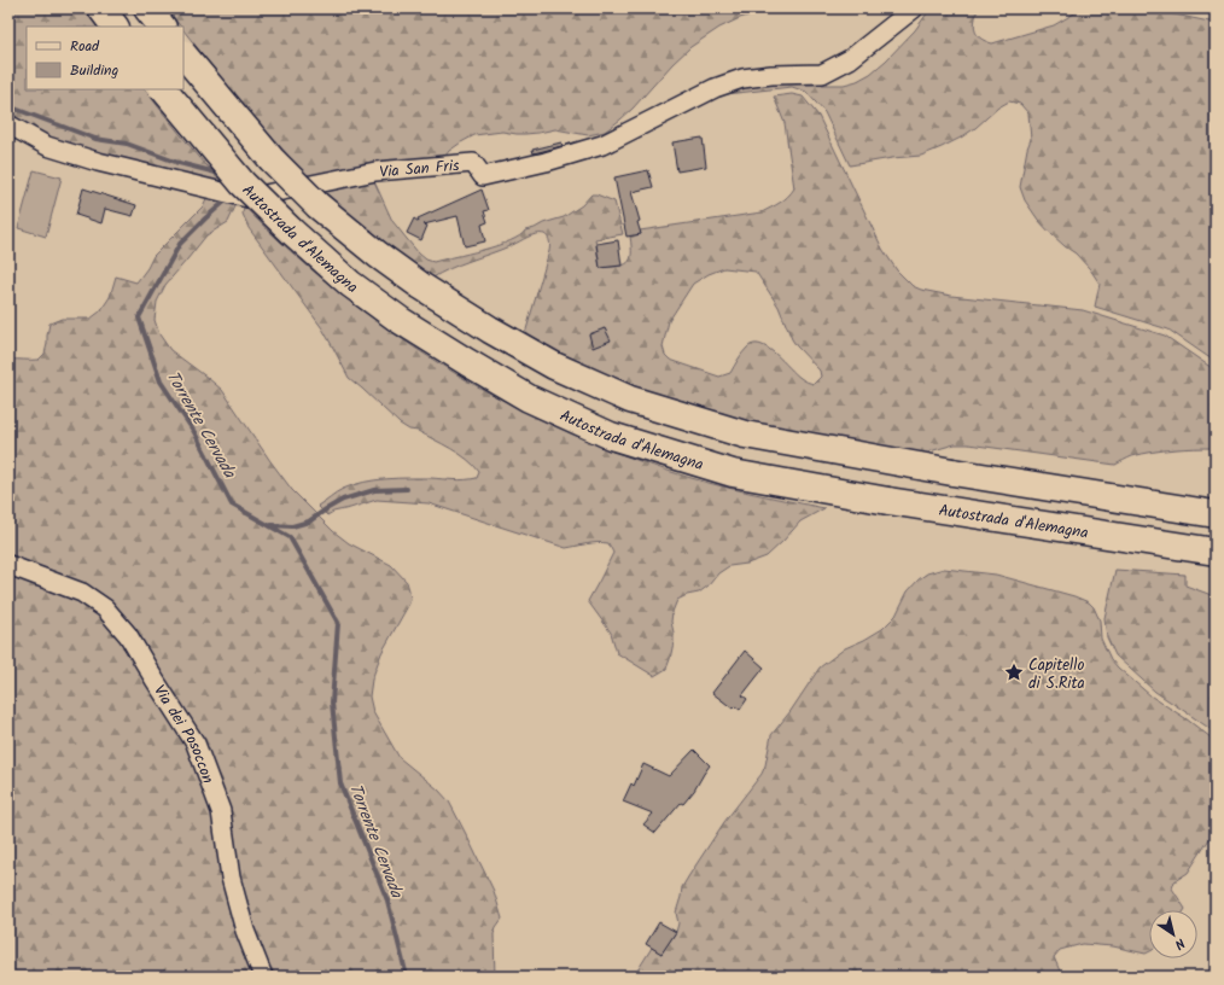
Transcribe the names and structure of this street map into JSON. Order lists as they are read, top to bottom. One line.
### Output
{"streets":{"highway":["Autostrada d'Alemagna"],"street":["Via San Fris","Via dei Posoccon"]},"water":["Torrente Cervada"],"places":{"place":["Capitello di S.Rita"]},"legend":["Road","Building"],"north":"bottom right"}
